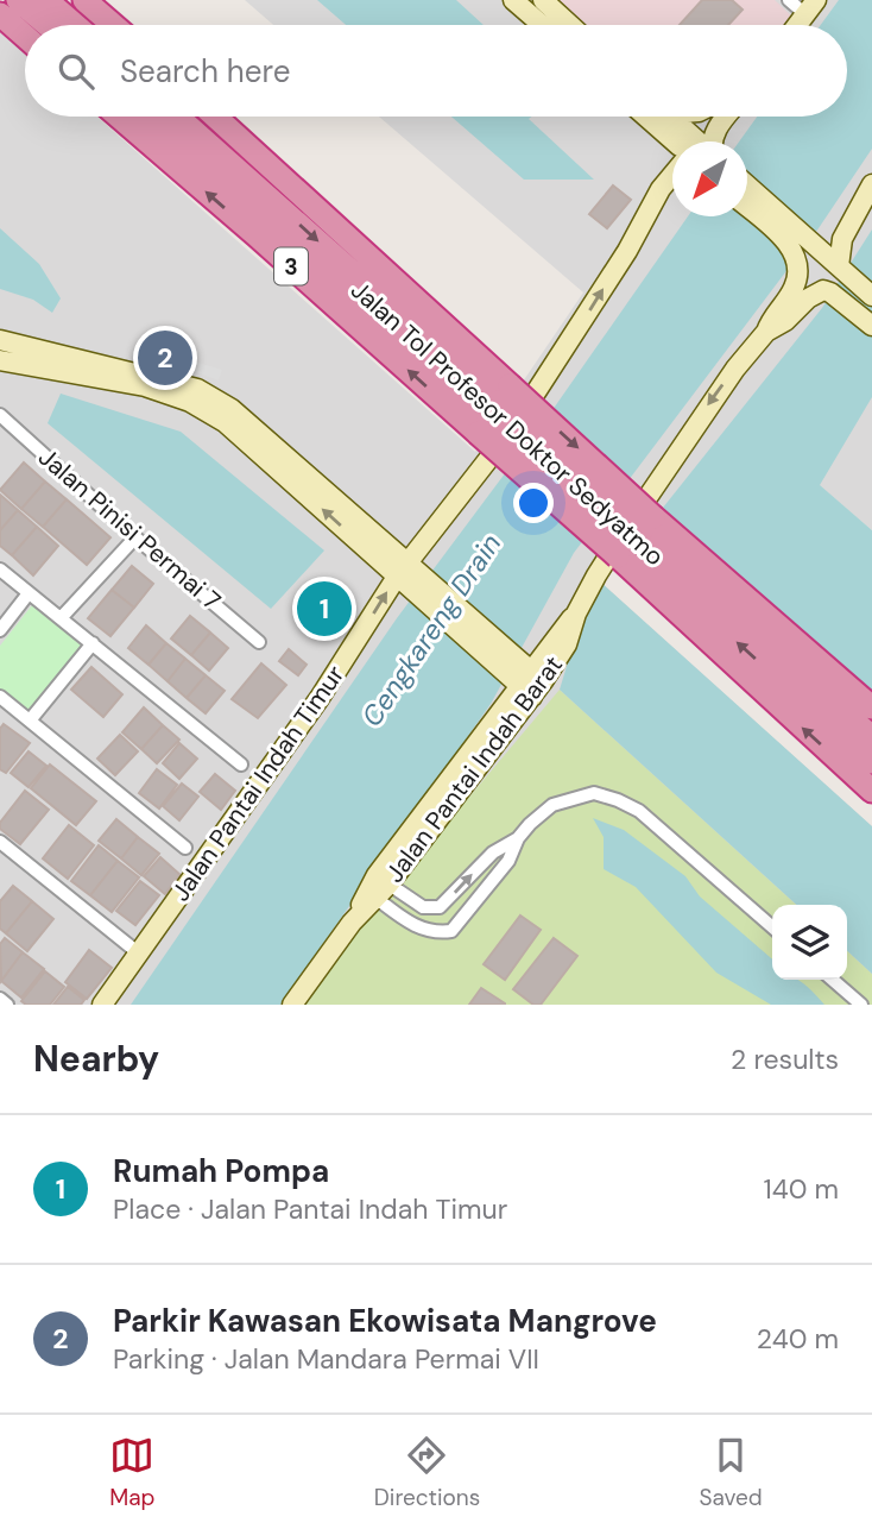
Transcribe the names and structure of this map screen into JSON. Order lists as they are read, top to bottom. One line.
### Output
{"streets":{"highway":["3","Jalan Tol Profesor Doktor Sedyatmo"],"main road":["Jalan Pantai Indah Barat","Jalan Pantai Indah Timur"],"street":["Jalan Pinisi Permai 7"]},"one_way":["Jalan Pantai Indah Barat","Jalan Pantai Indah Timur"],"water":["Cengkareng Drain"],"north":"bottom left","page":{"search":"Search here","pins":["2","1"],"heading":["Nearby","2 results"],"list":[{"mark":"1","name":"Rumah Pompa","note":"Place · Jalan Pantai Indah Timur","value":"140 m"},{"mark":"2","name":"Parkir Kawasan Ekowisata Mangrove","note":"Parking · Jalan Mandara Permai VII","value":"240 m"}],"nav":["Map","Directions","Saved"]}}
